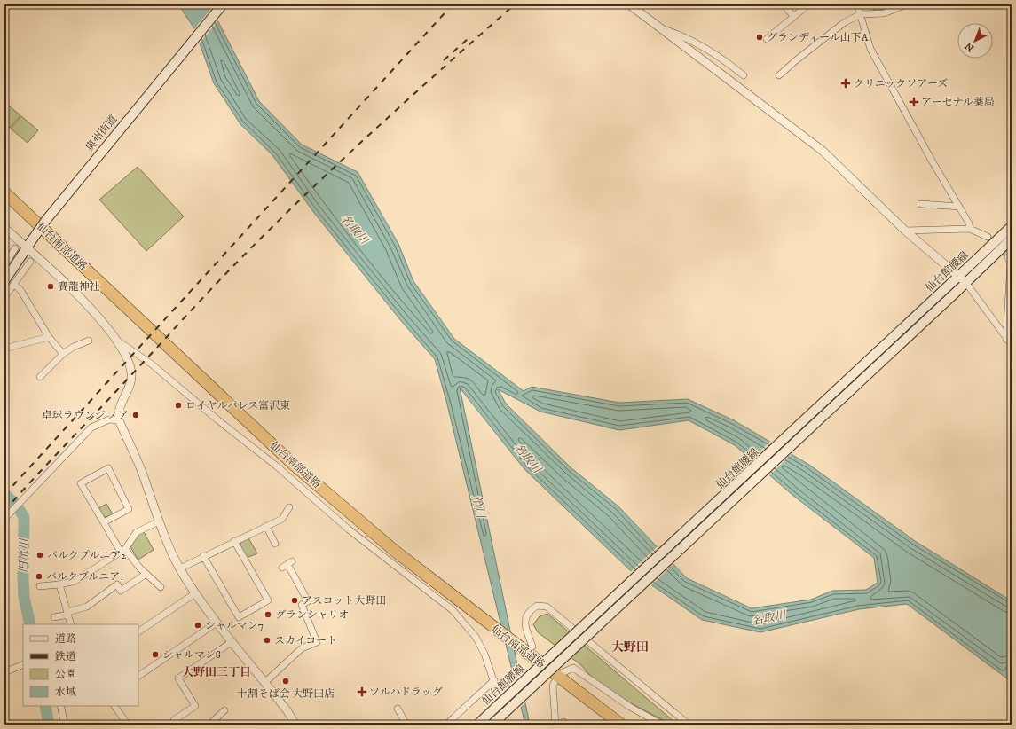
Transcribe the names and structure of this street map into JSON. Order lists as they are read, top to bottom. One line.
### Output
{"streets":{"highway":["仙台南部道路"],"main road":["奥州街道","仙台館腰線"]},"districts":["大野田","大野田三丁目"],"water":["名取川","笊川","旧笊川"],"places":{"other":["グランディール山下A","賽龍神社","ロイヤルパレス富沢東","卓球ラウンジ ノア","パルクプルニア2","パルクプルニア1","アスコット大野田","グランシャリオ","シャルマン7","スカイコート","シャルマン8","十割そば会 大野田店"],"health":["クリニックソアーズ","アーセナル薬局","ツルハドラッグ"]},"legend":["道路","鉄道","公園","水域"],"north":"bottom left"}
